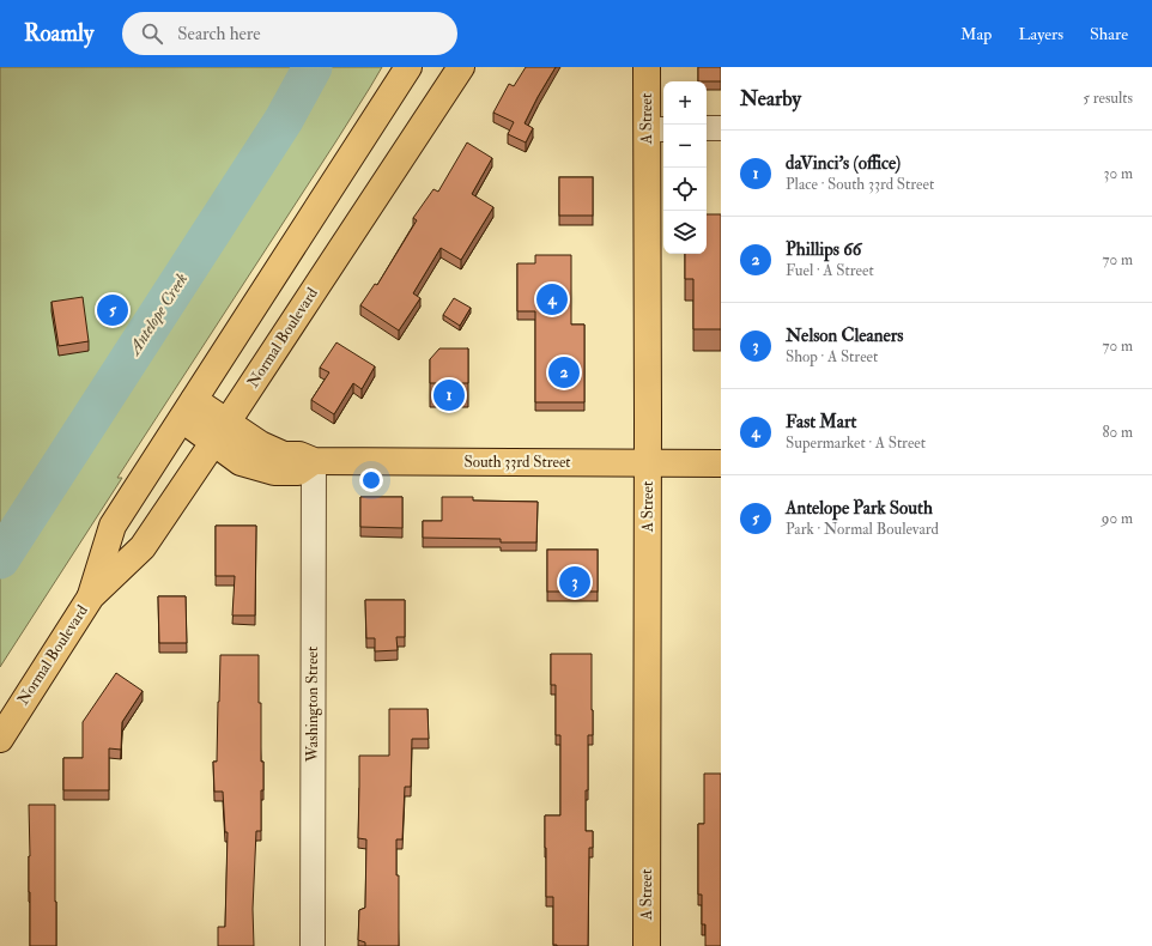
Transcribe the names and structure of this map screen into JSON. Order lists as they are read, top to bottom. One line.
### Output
{"streets":{"main road":["A Street","Normal Boulevard","South 33rd Street"],"street":["Washington Street"]},"crossings":[["A Street","South 33rd Street"],["Normal Boulevard","South 33rd Street"],["South 33rd Street","Washington Street"]],"water":["Antelope Creek"],"page":{"header":"Roamly","search":"Search here","nav":["Map","Layers","Share"],"heading":["Nearby","5 results"],"map_buttons":["+","−"],"list":[{"mark":"1","name":"daVinci's (office)","note":"Place · South 33rd Street","value":"30 m"},{"mark":"2","name":"Phillips 66","note":"Fuel · A Street","value":"70 m"},{"mark":"3","name":"Nelson Cleaners","note":"Shop · A Street","value":"70 m"},{"mark":"4","name":"Fast Mart","note":"Supermarket · A Street","value":"80 m"},{"mark":"5","name":"Antelope Park South","note":"Park · Normal Boulevard","value":"90 m"}],"pins":["4","5","2","1","3"]}}
